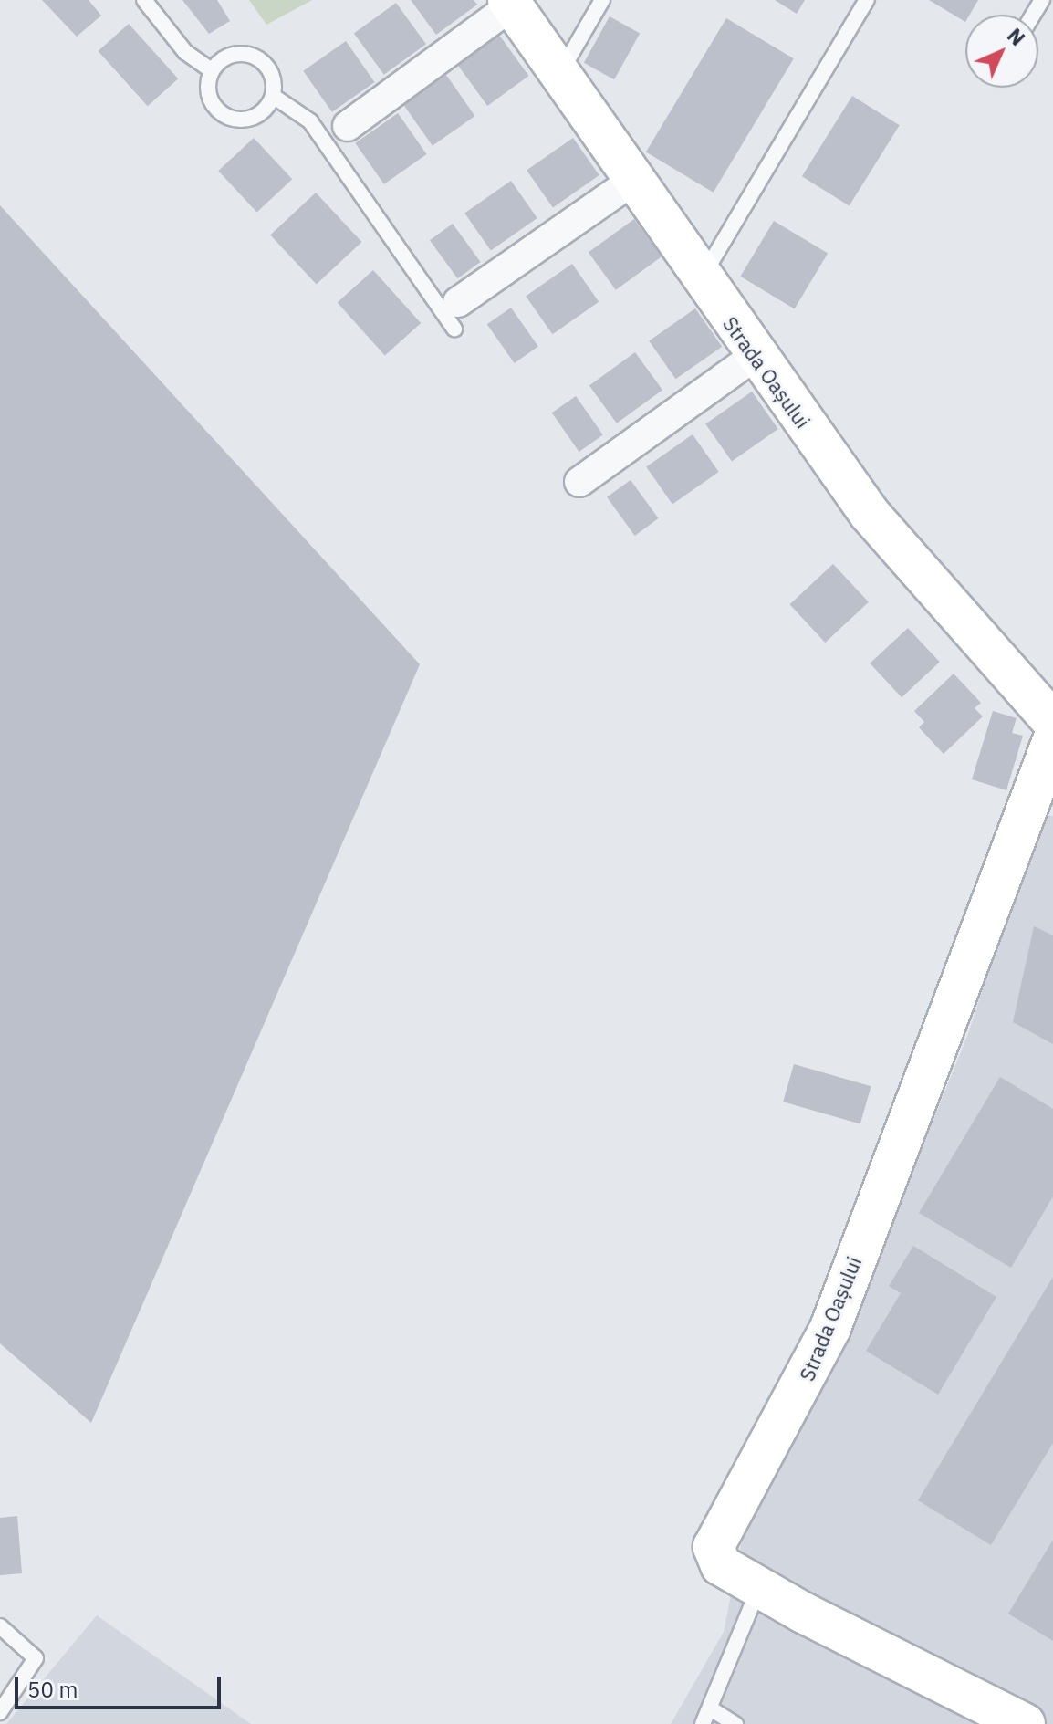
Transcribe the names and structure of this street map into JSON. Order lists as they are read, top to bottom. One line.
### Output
{"streets":{"street":["Strada Oașului"]},"scale_bar":"50 m","north":"top right"}
